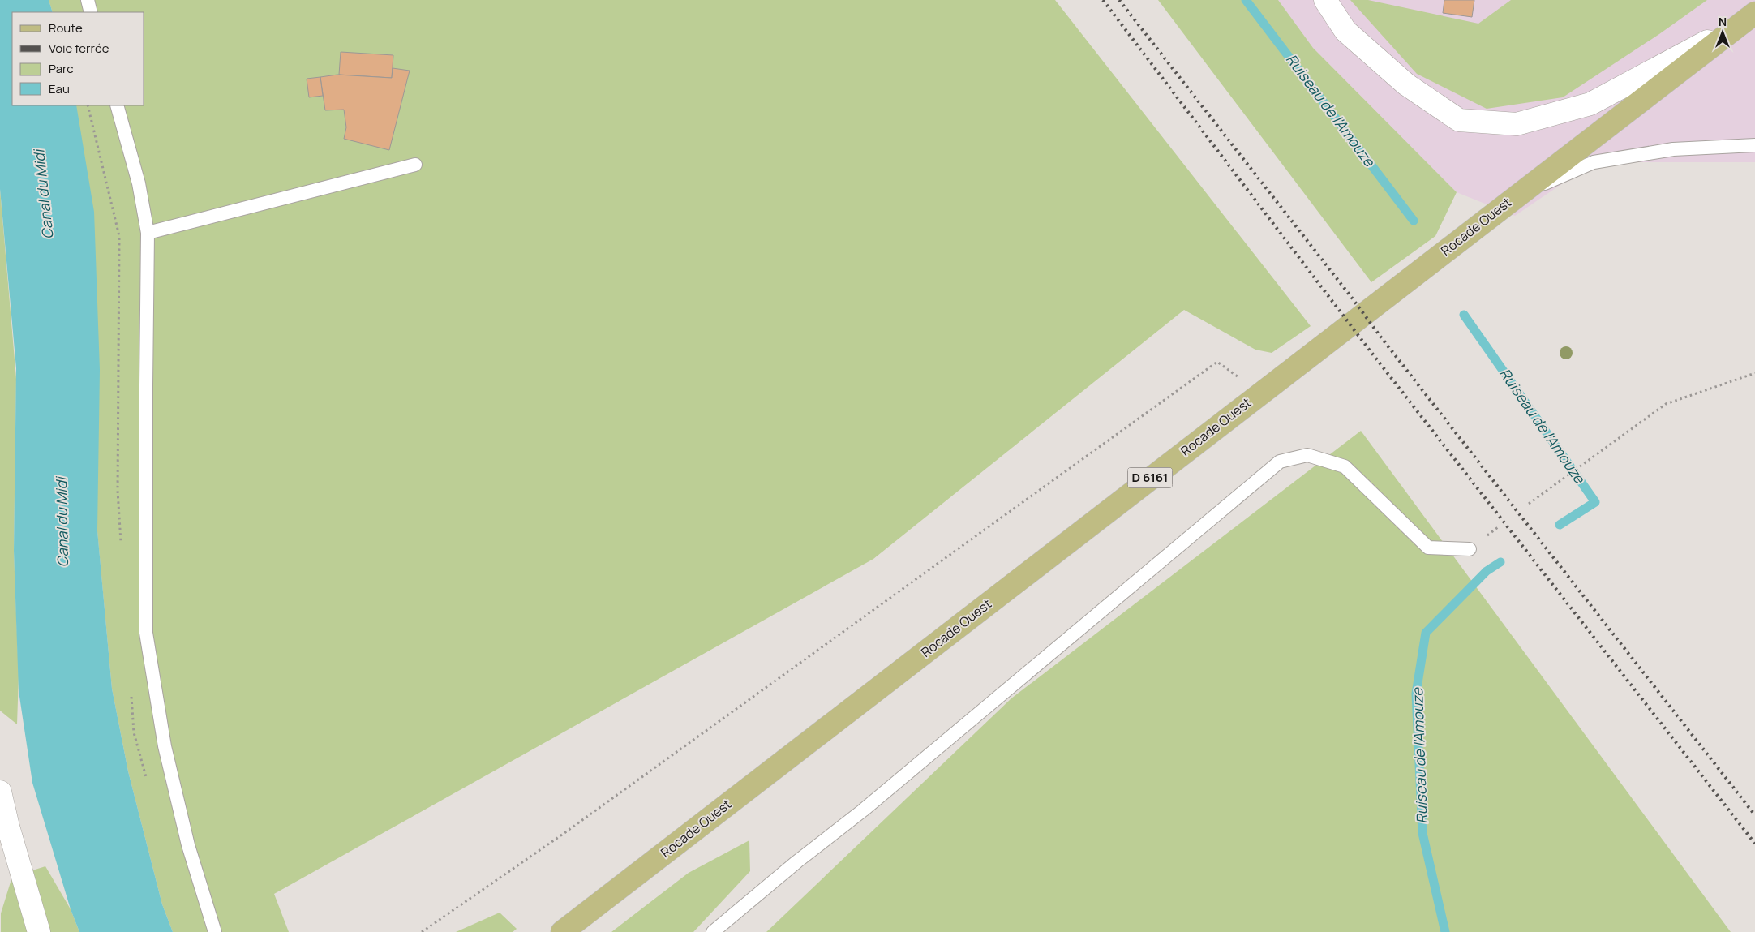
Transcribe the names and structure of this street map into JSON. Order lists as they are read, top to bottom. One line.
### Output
{"streets":{"main road":["Rocade Ouest","D 6161"]},"water":["Ruiseau de l'Amouze","Canal du Midi"],"legend":["Route","Voie ferrée","Parc","Eau"],"north":"top"}
